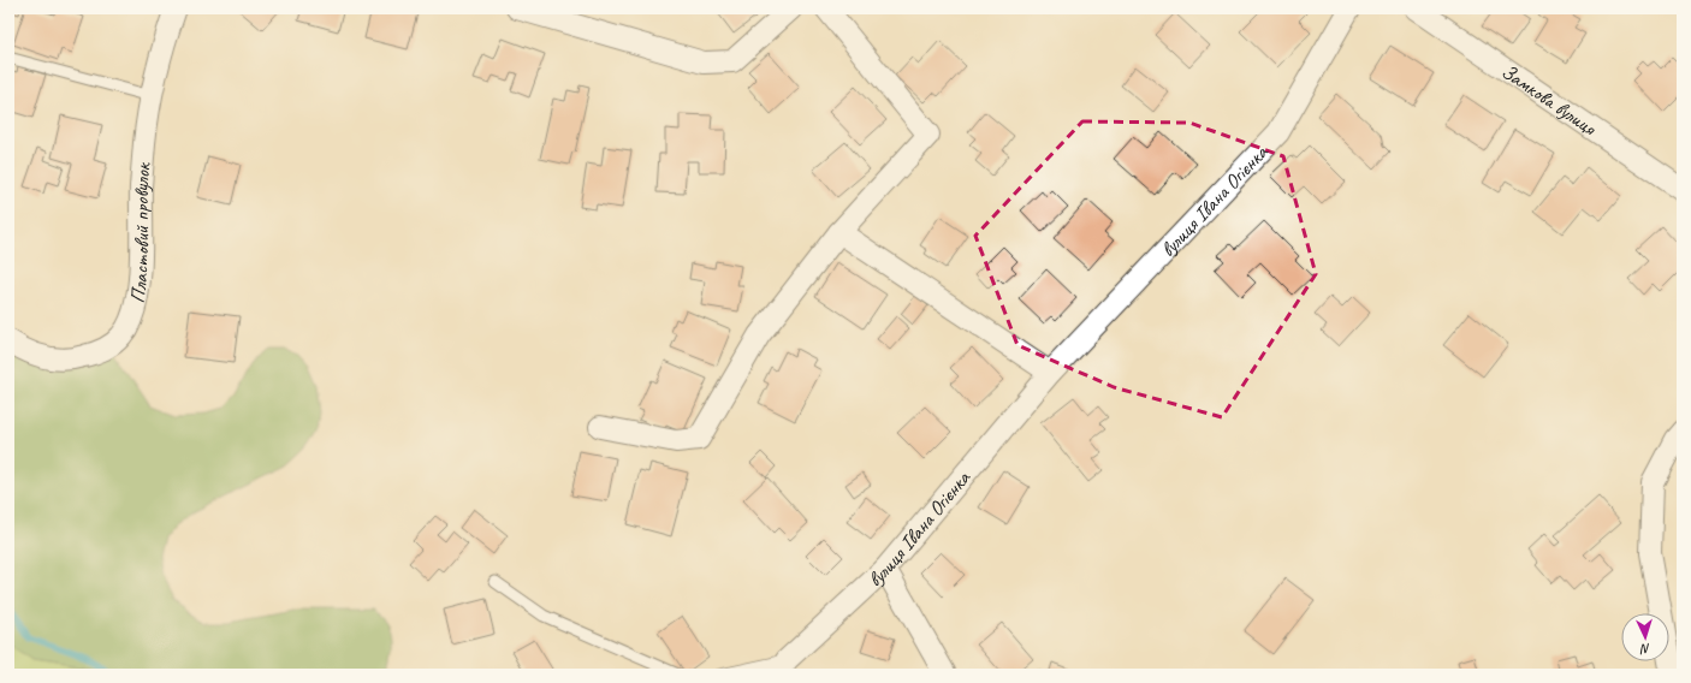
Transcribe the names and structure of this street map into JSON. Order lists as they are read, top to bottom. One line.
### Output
{"streets":{"street":["Замкова вулиця","вулиця Івана Огієнка","Пластовий провулок"]},"north":"bottom"}
